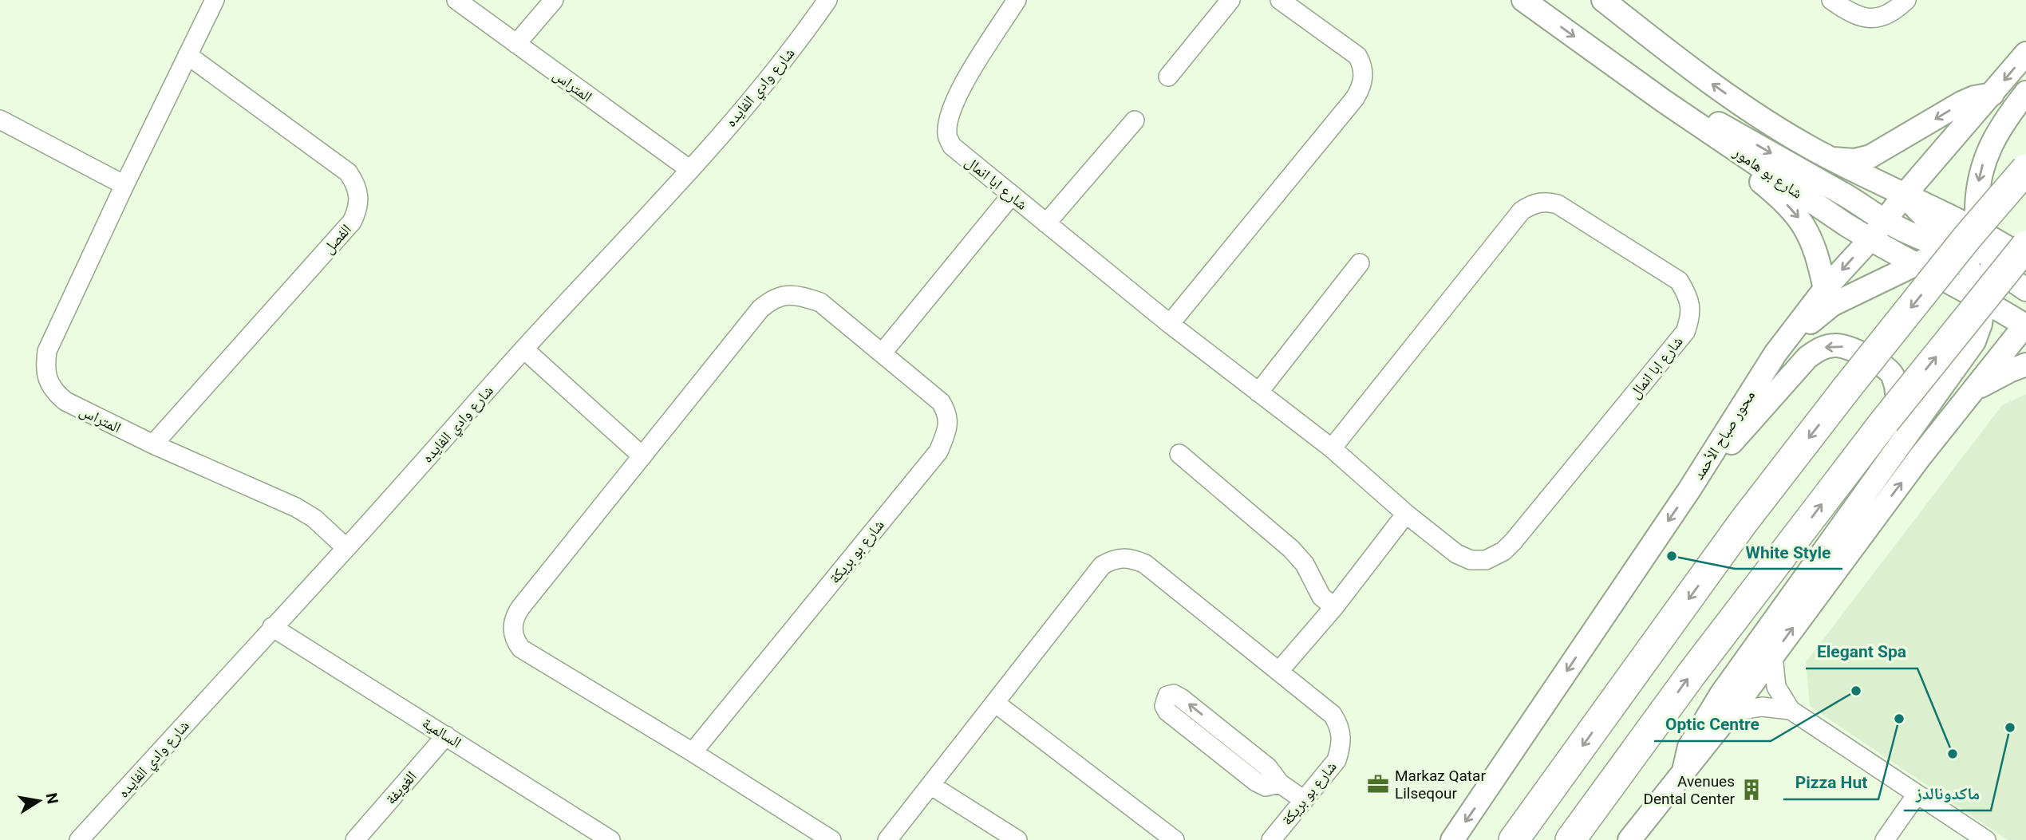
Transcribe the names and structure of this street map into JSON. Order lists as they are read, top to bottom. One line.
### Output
{"streets":{"street":["المتراس","شارع وادي الفايده","شارع بو هامور","شارع ابا انمال","الفصل","محور صباح الأحمد","شارع بو بريكة","السالمية","الغويفة"]},"crossings":[["المتراس","شارع وادي الفايده"],["المتراس","الفصل"],["شارع وادي الفايده","السالمية"],["شارع بو هامور","محور صباح الأحمد"],["السالمية","الغويفة"]],"places":{"other":["White Style","Optic Centre","Pizza Hut","ماكدونالدز","Elegant Spa"],"office":["Markaz Qatar Lilseqour"],"building":["Avenues Dental Center"]},"north":"right"}
